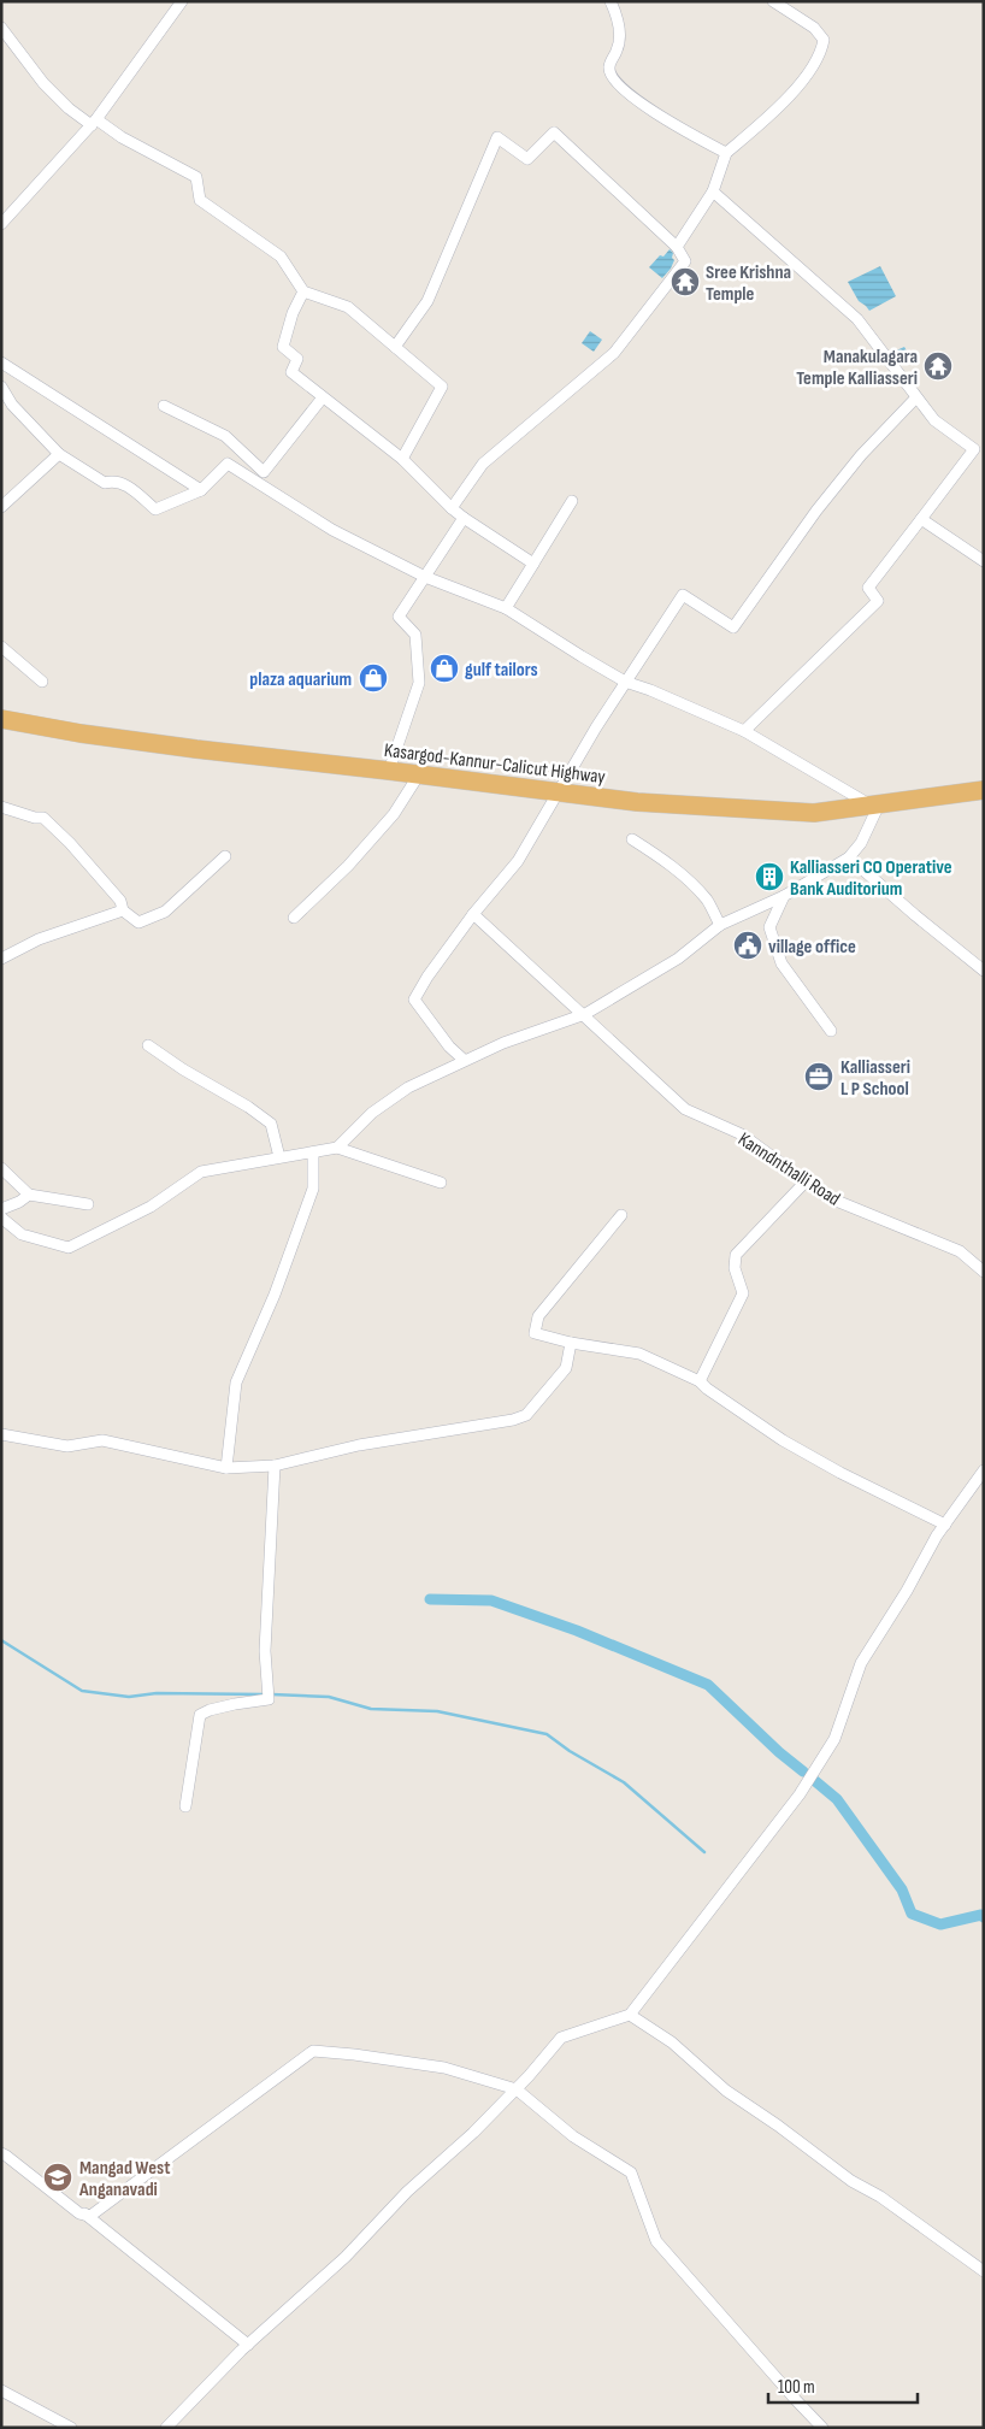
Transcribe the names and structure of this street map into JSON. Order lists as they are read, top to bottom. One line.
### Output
{"streets":{"highway":["Kasargod-Kannur-Calicut Highway"],"street":["Kanndnthalli Road"]},"places":{"temple":["Sree Krishna Temple","Manakulagara Temple Kalliasseri"],"shop":["gulf tailors","plaza aquarium"],"building":["Kalliasseri CO Operative Bank Auditorium"],"public building":["village office"],"office":["Kalliasseri L P School"],"school or university":["Mangad West Anganavadi"]},"scale_bar":"100 m"}
